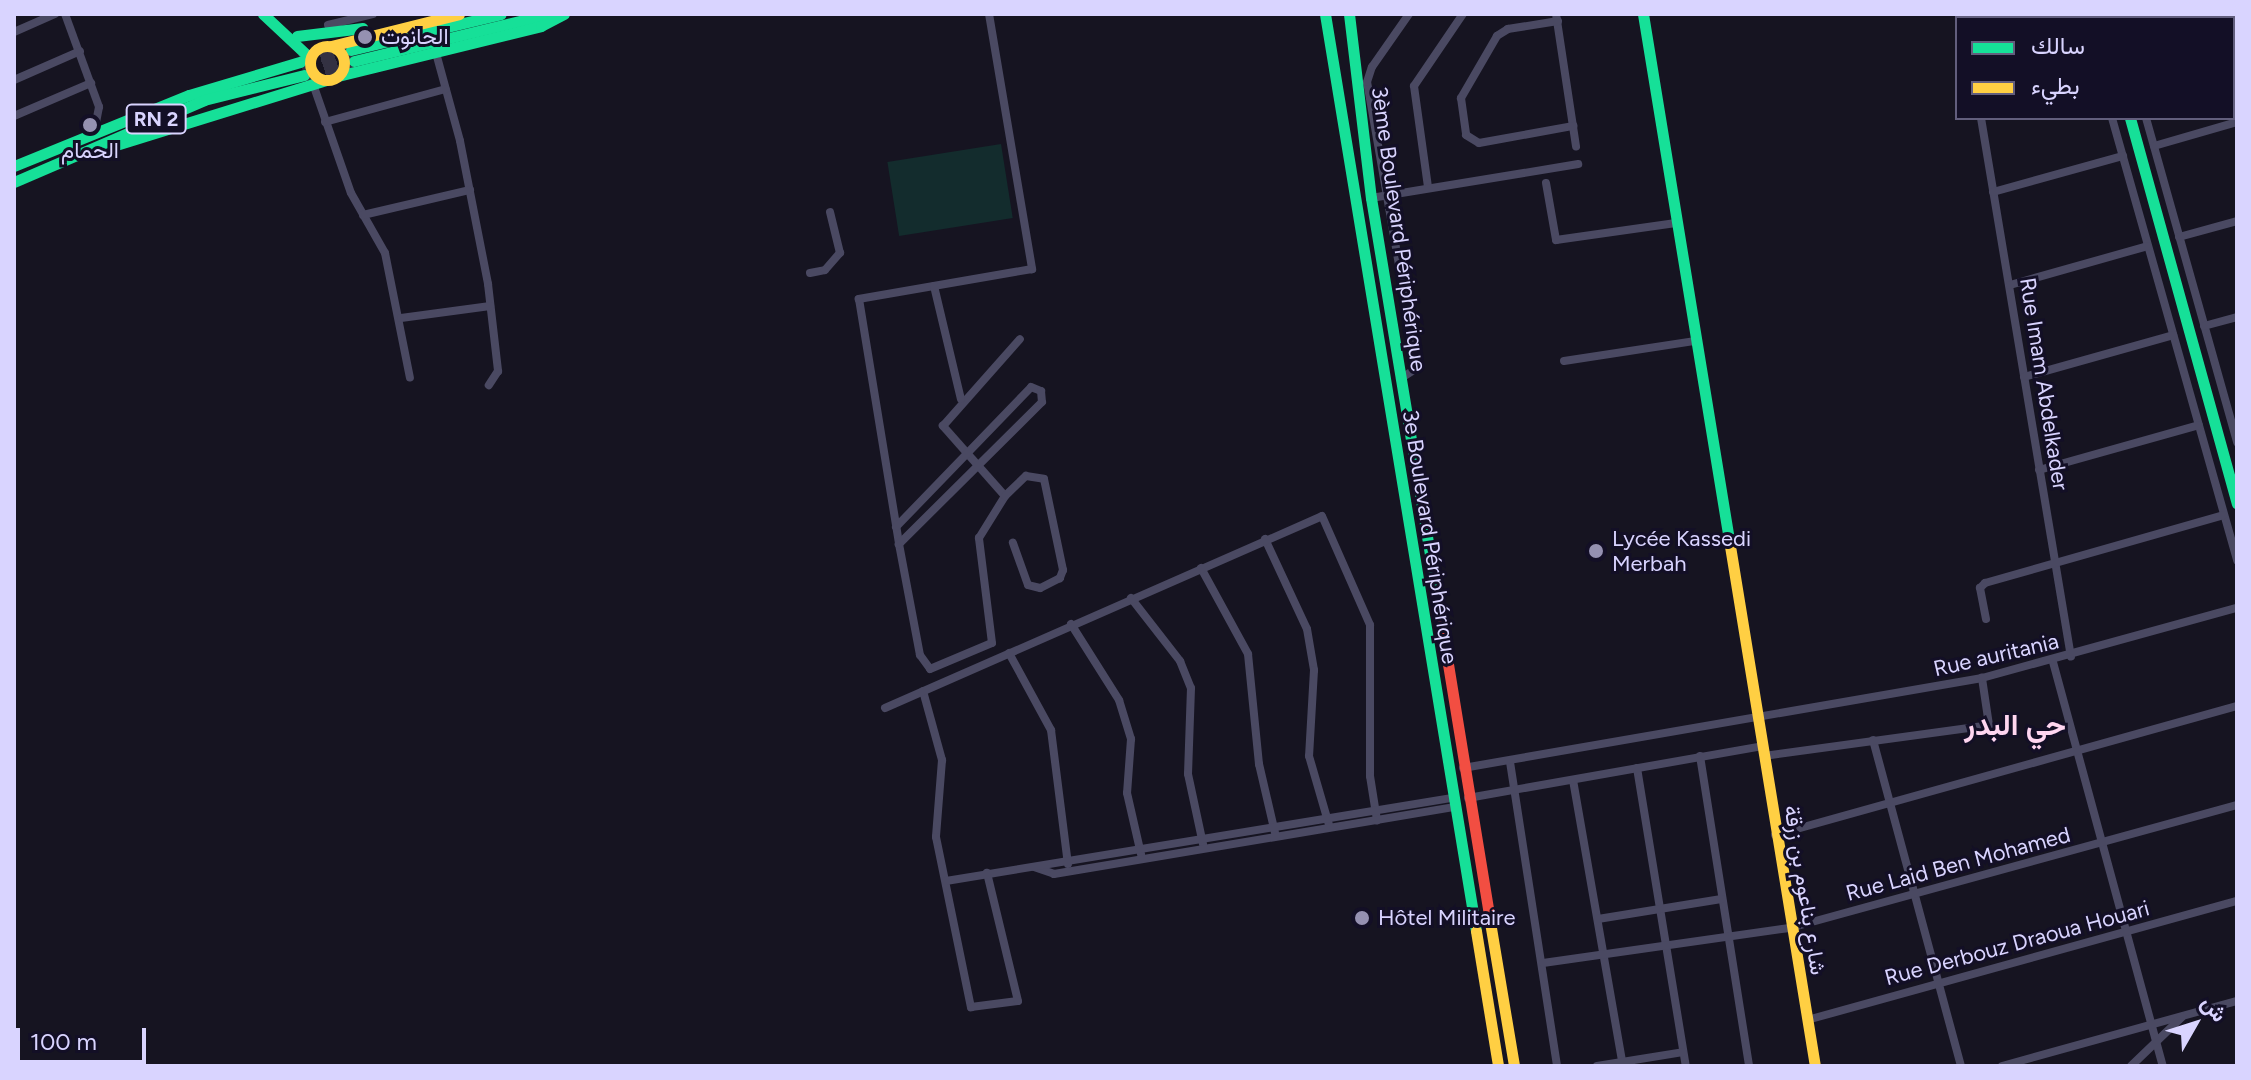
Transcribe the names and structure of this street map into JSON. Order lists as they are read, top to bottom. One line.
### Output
{"streets":{"main road":["RN 2","3ème Boulevard Périphérique","3e Boulevard Périphérique","شارع بناعوم بن زرقة"],"street":["Rue Imam Abdelkader","Rue auritania","Rue Laid Ben Mohamed","Rue Derbouz Draoua Houari"]},"crossings":[["3ème Boulevard Périphérique","Rue auritania"],["Rue Imam Abdelkader","Rue auritania"],["Rue auritania","شارع بناعوم بن زرقة"],["Rue Laid Ben Mohamed","شارع بناعوم بن زرقة"],["شارع بناعوم بن زرقة","Rue Derbouz Draoua Houari"]],"districts":["حي البدر"],"places":["الحانوت","الحمام","Lycée Kassedi Merbah","Hôtel Militaire"],"legend":["سالك","بطيء"],"scale_bar":"100 m","north":"top right"}
